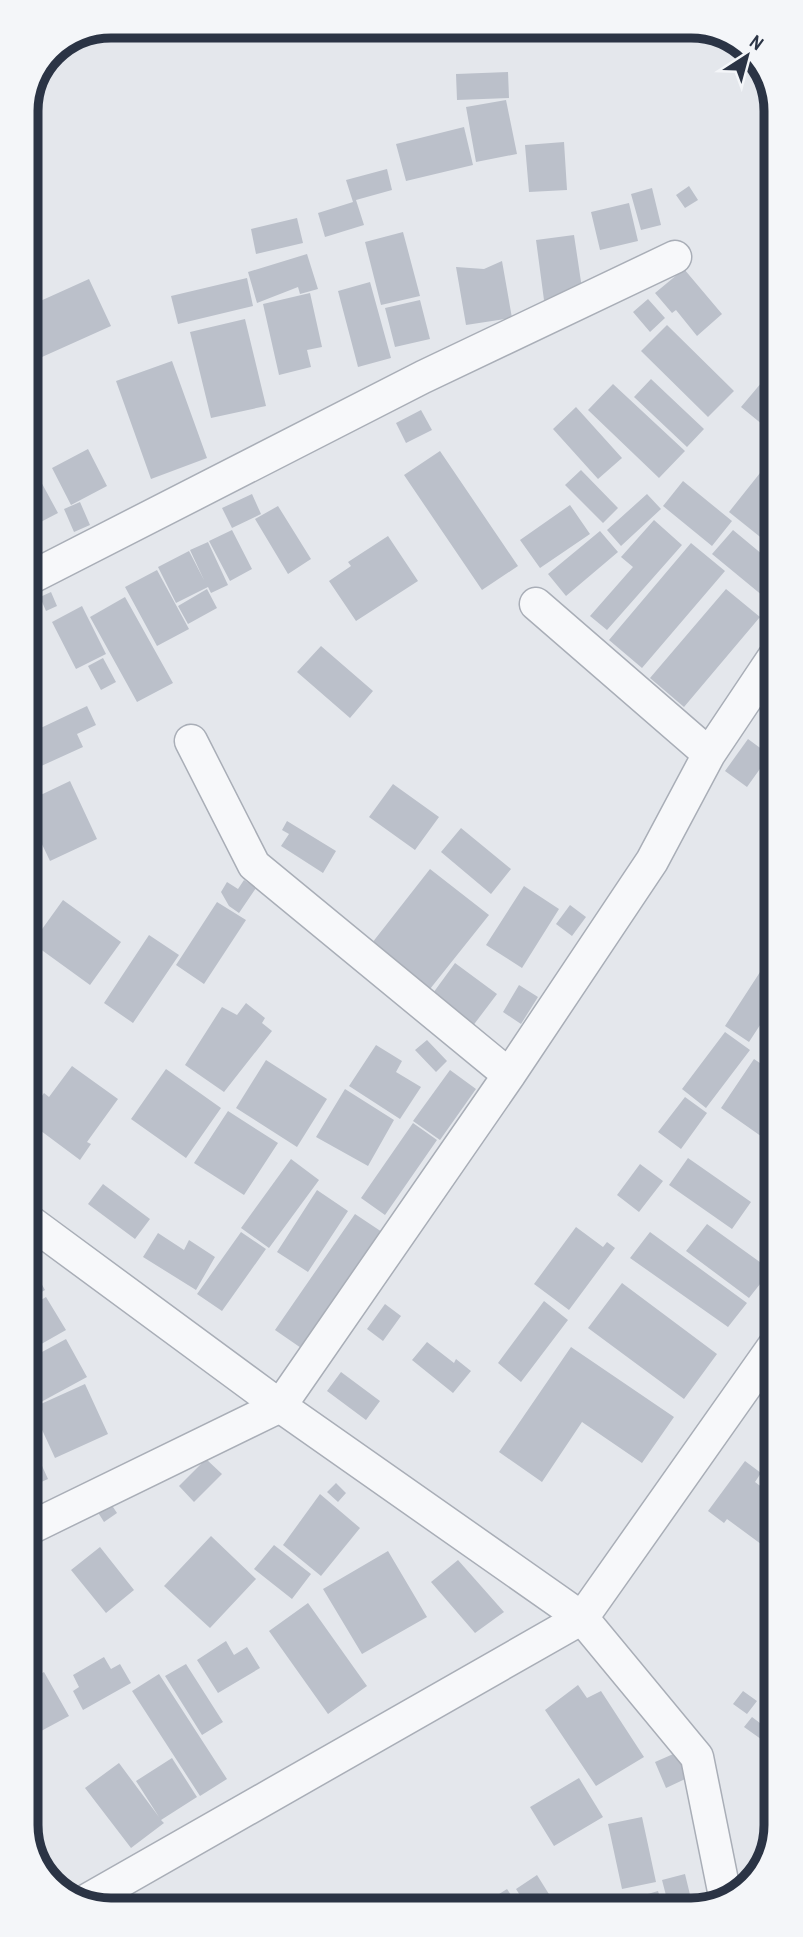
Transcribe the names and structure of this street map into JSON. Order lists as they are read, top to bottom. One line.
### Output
{"north":"top right"}
